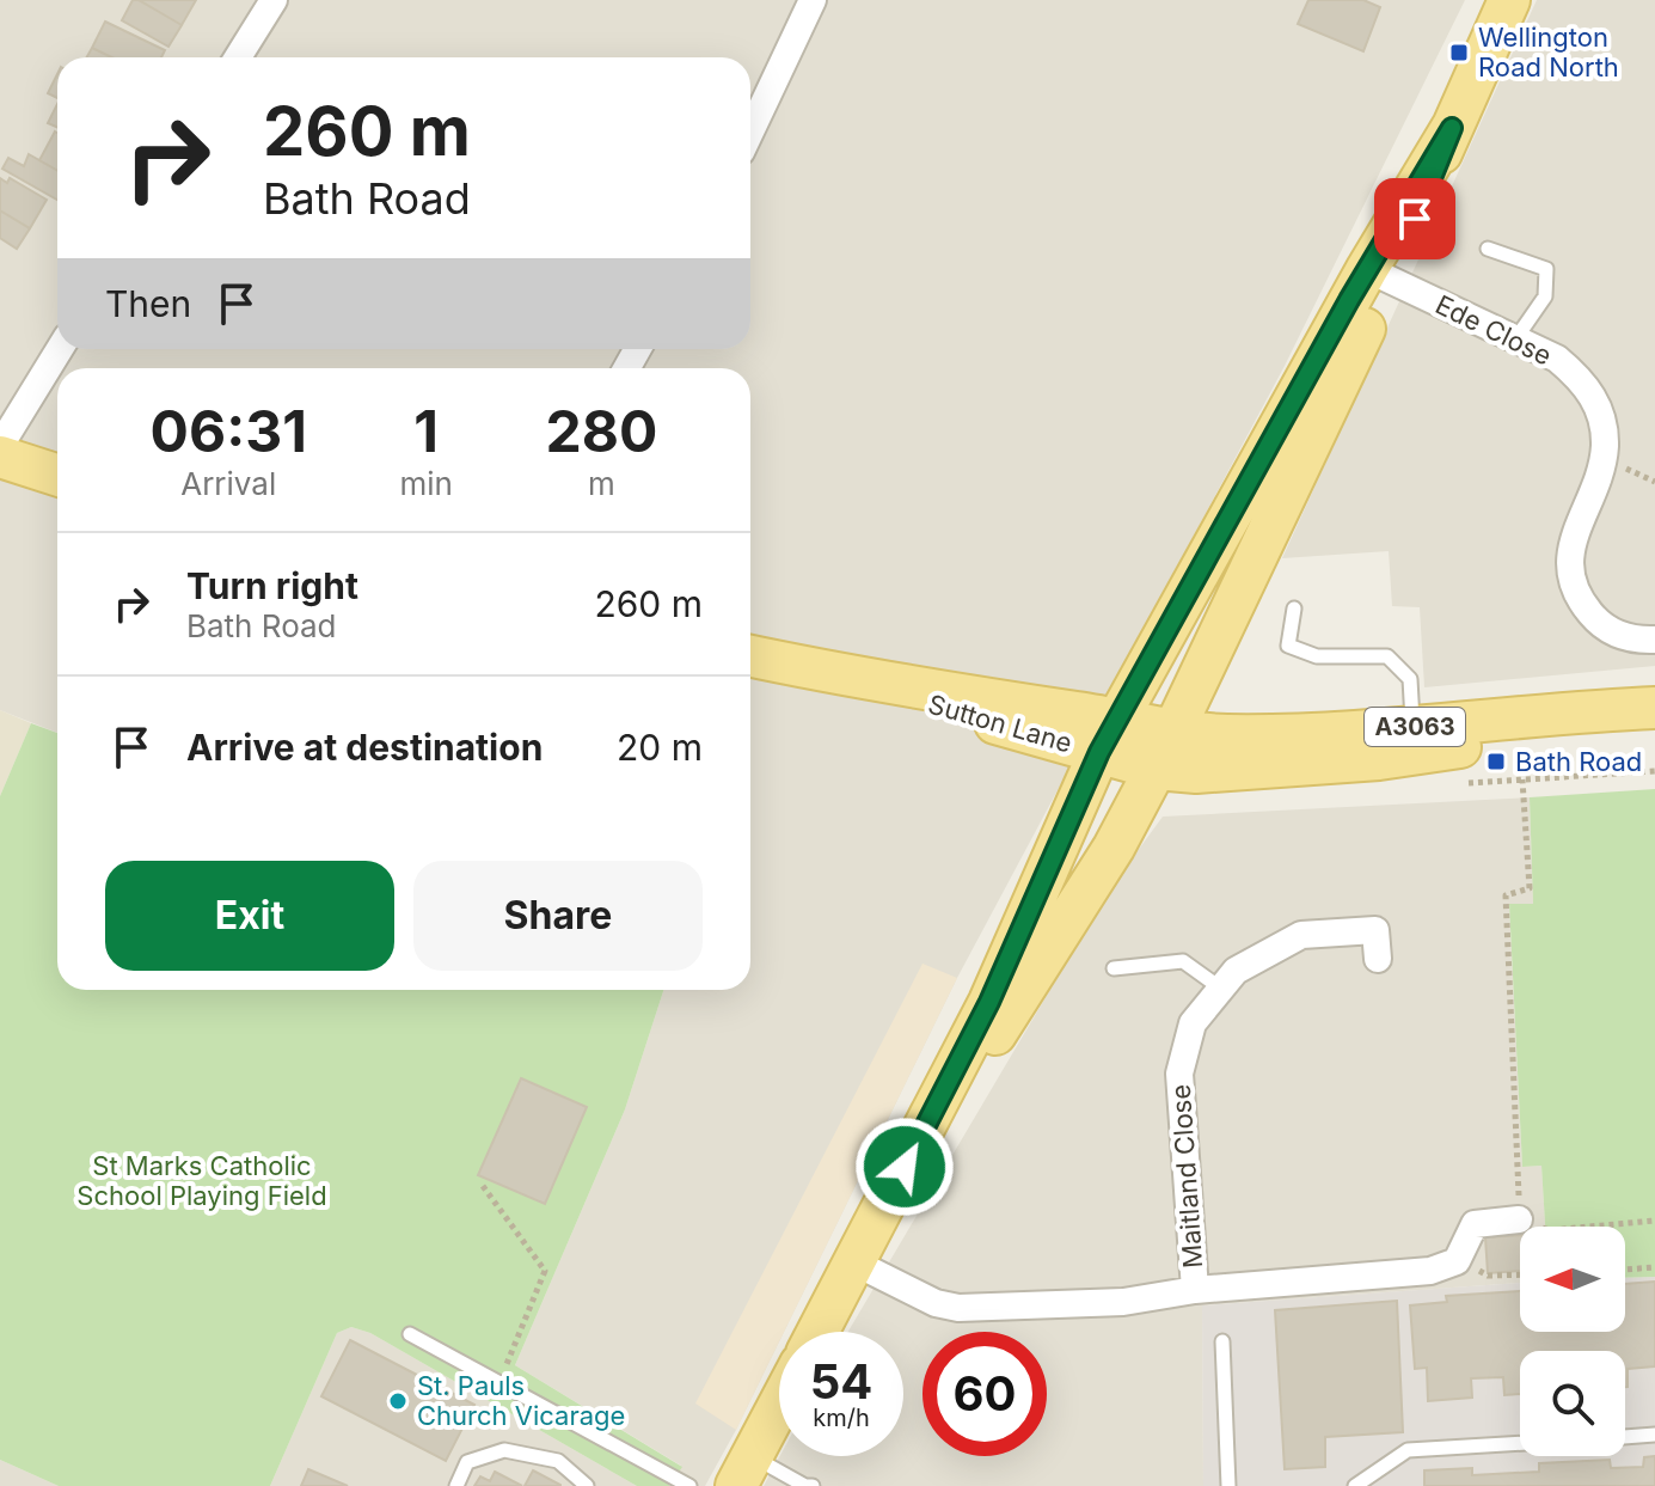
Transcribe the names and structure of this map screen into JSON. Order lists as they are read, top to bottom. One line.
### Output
{"streets":{"main road":["Sutton Lane","A3063"],"street":["Ede Close","Maitland Close"]},"crossings":[["Sutton Lane","A3063"]],"parks":["St Marks Catholic School Playing Field"],"places":{"transit":["Wellington Road North","Bath Road"],"other":["St. Pauls Church Vicarage"]},"north":"left","page":{"turn":["260 m","Bath Road"],"then":"Then","eta":["06:31","Arrival","1","min","280","m"],"list":[{"name":"Turn right","note":"Bath Road","value":"260 m"},{"name":"Arrive at destination","value":"20 m"}],"buttons":["Exit","Share"],"speed":"54 km/h","limit":"60"}}
